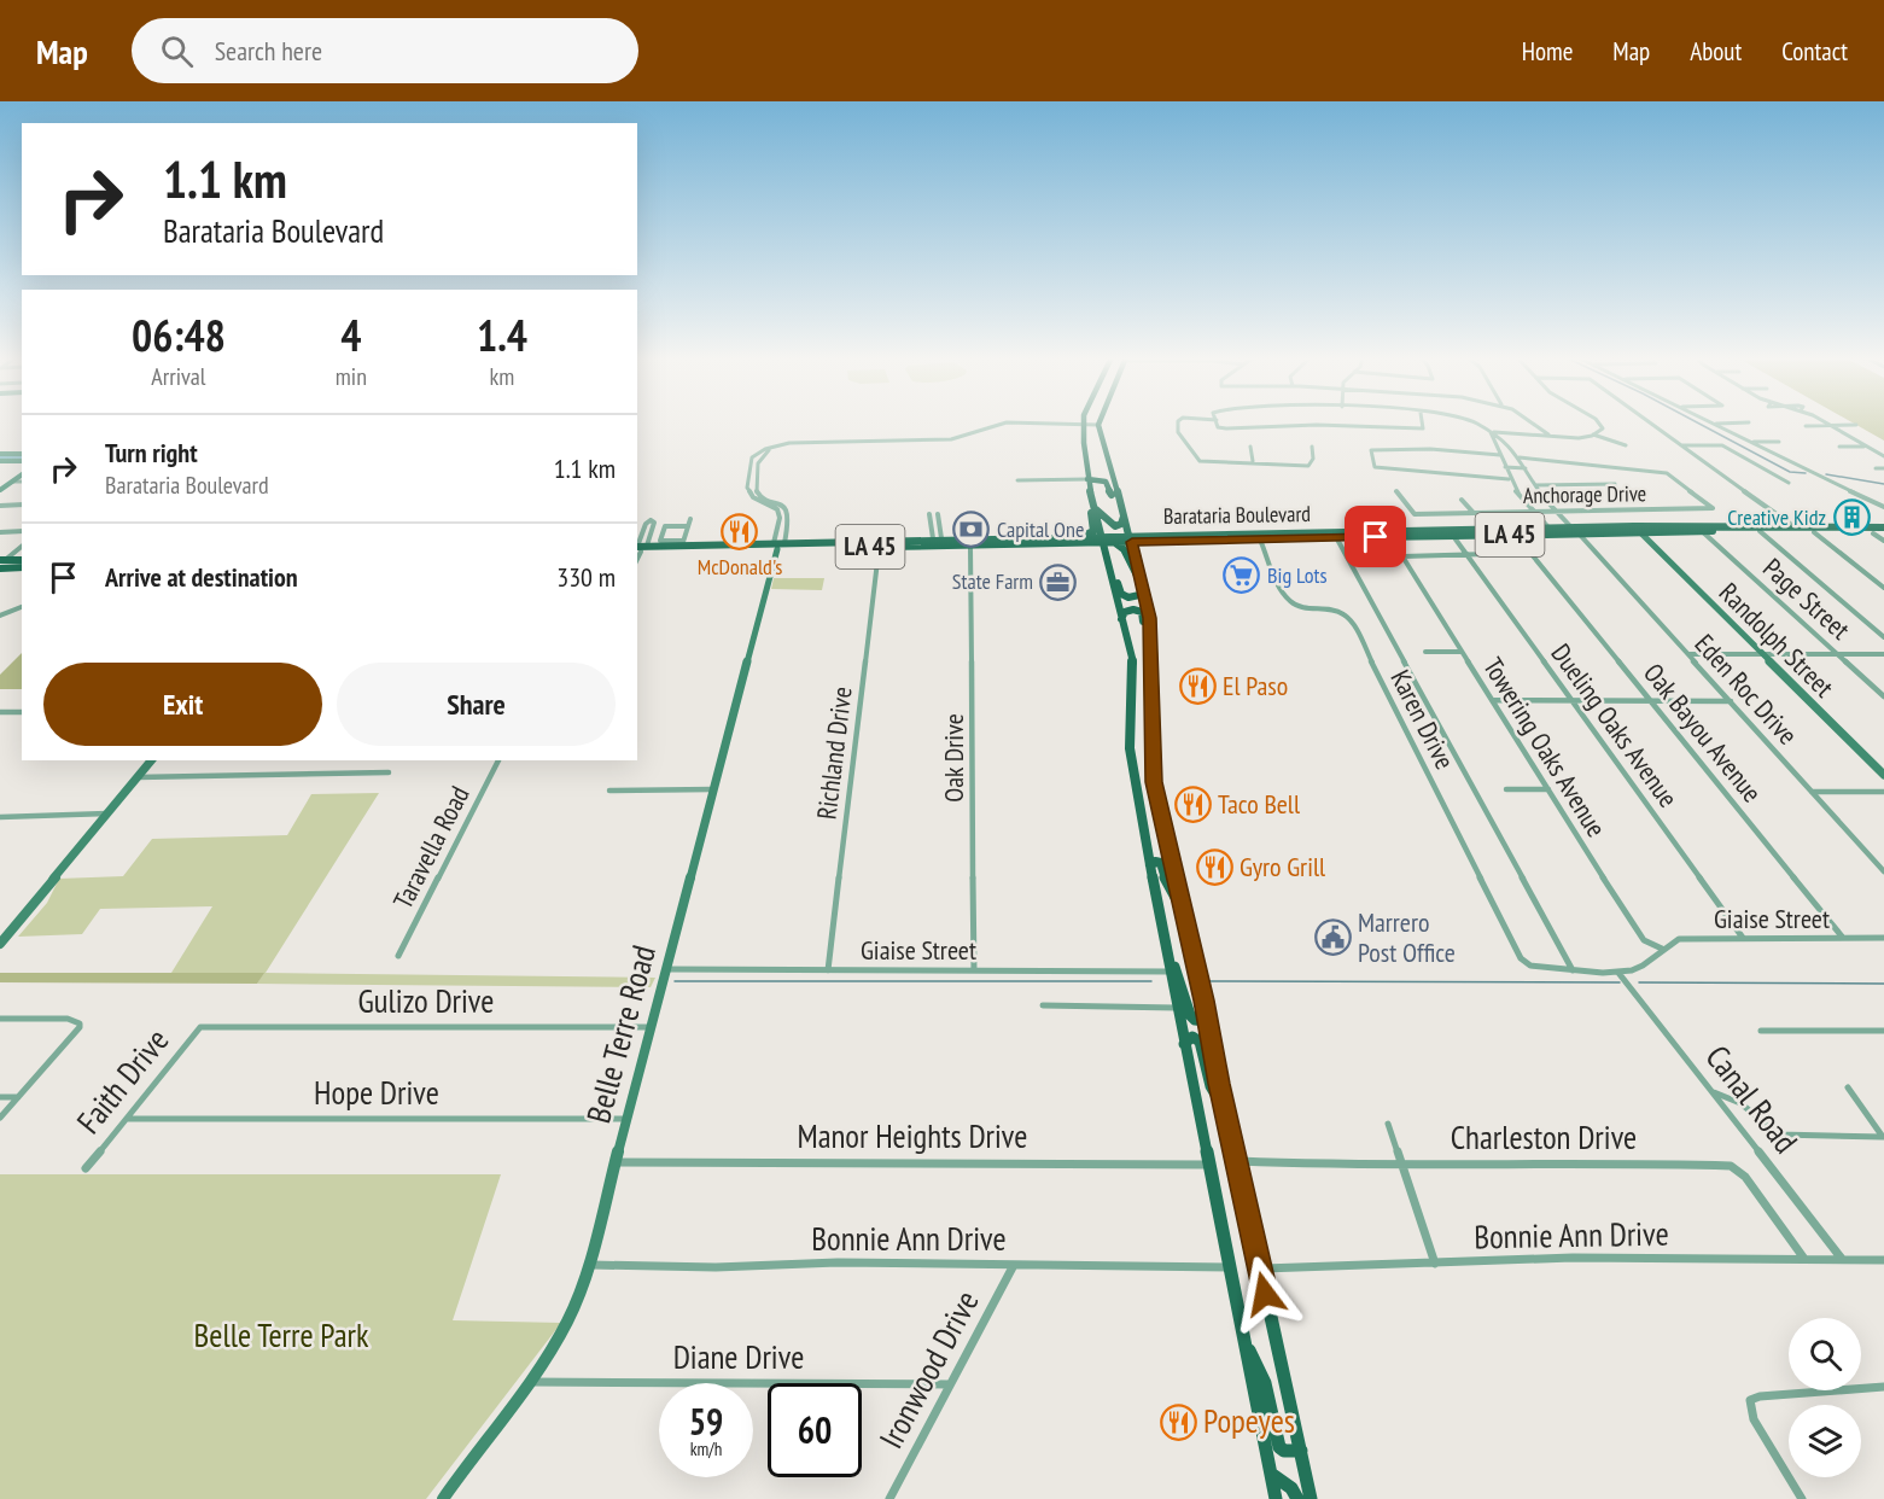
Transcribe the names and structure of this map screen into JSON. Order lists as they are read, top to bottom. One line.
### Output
{"streets":{"main road":["Barataria Boulevard","LA 45"],"street":["Anchorage Drive","Page Street","Randolph Street","Eden Roc Drive","Karen Drive","Dueling Oaks Avenue","Oak Bayou Avenue","Towering Oaks Avenue","Richland Drive","Oak Drive","Taravella Road","Giaise Street","Gulizo Drive","Belle Terre Road","Faith Drive","Hope Drive","Canal Road","Manor Heights Drive","Charleston Drive","Bonnie Ann Drive","Diane Drive","Ironwood Drive"]},"crossings":[["Barataria Boulevard","Page Street"],["Barataria Boulevard","Randolph Street"],["Barataria Boulevard","Eden Roc Drive"],["Barataria Boulevard","Karen Drive"],["Barataria Boulevard","Dueling Oaks Avenue"],["Barataria Boulevard","Richland Drive"],["Barataria Boulevard","Oak Drive"],["Barataria Boulevard","Belle Terre Road"],["Dueling Oaks Avenue","Oak Bayou Avenue"],["Dueling Oaks Avenue","Towering Oaks Avenue"],["Dueling Oaks Avenue","Giaise Street"],["Oak Bayou Avenue","Towering Oaks Avenue"],["Oak Bayou Avenue","Giaise Street"],["Towering Oaks Avenue","Giaise Street"],["Richland Drive","Giaise Street"],["Oak Drive","Giaise Street"],["Giaise Street","Belle Terre Road"],["Giaise Street","Canal Road"],["Gulizo Drive","Belle Terre Road"],["Gulizo Drive","Faith Drive"],["Belle Terre Road","Hope Drive"],["Belle Terre Road","Manor Heights Drive"],["Belle Terre Road","Bonnie Ann Drive"],["Belle Terre Road","Diane Drive"],["Faith Drive","Hope Drive"],["Canal Road","Bonnie Ann Drive"],["Charleston Drive","Bonnie Ann Drive"],["Bonnie Ann Drive","Ironwood Drive"],["Diane Drive","Ironwood Drive"]],"parks":["Belle Terre Park"],"places":{"building":["Creative Kidz"],"bank":["Capital One"],"restaurant":["McDonald's","El Paso","Taco Bell","Gyro Grill","Popeyes"],"supermarket":["Big Lots"],"office":["State Farm"],"public building":["Marrero Post Office"]},"page":{"header":"Map","search":"Search here","nav":["Home","Map","About","Contact"],"turn":["1.1 km","Barataria Boulevard"],"eta":["06:48","Arrival","4","min","1.4","km"],"list":[{"name":"Turn right","note":"Barataria Boulevard","value":"1.1 km"},{"name":"Arrive at destination","value":"330 m"}],"buttons":["Exit","Share"],"speed":"59 km/h","limit":"60"}}
